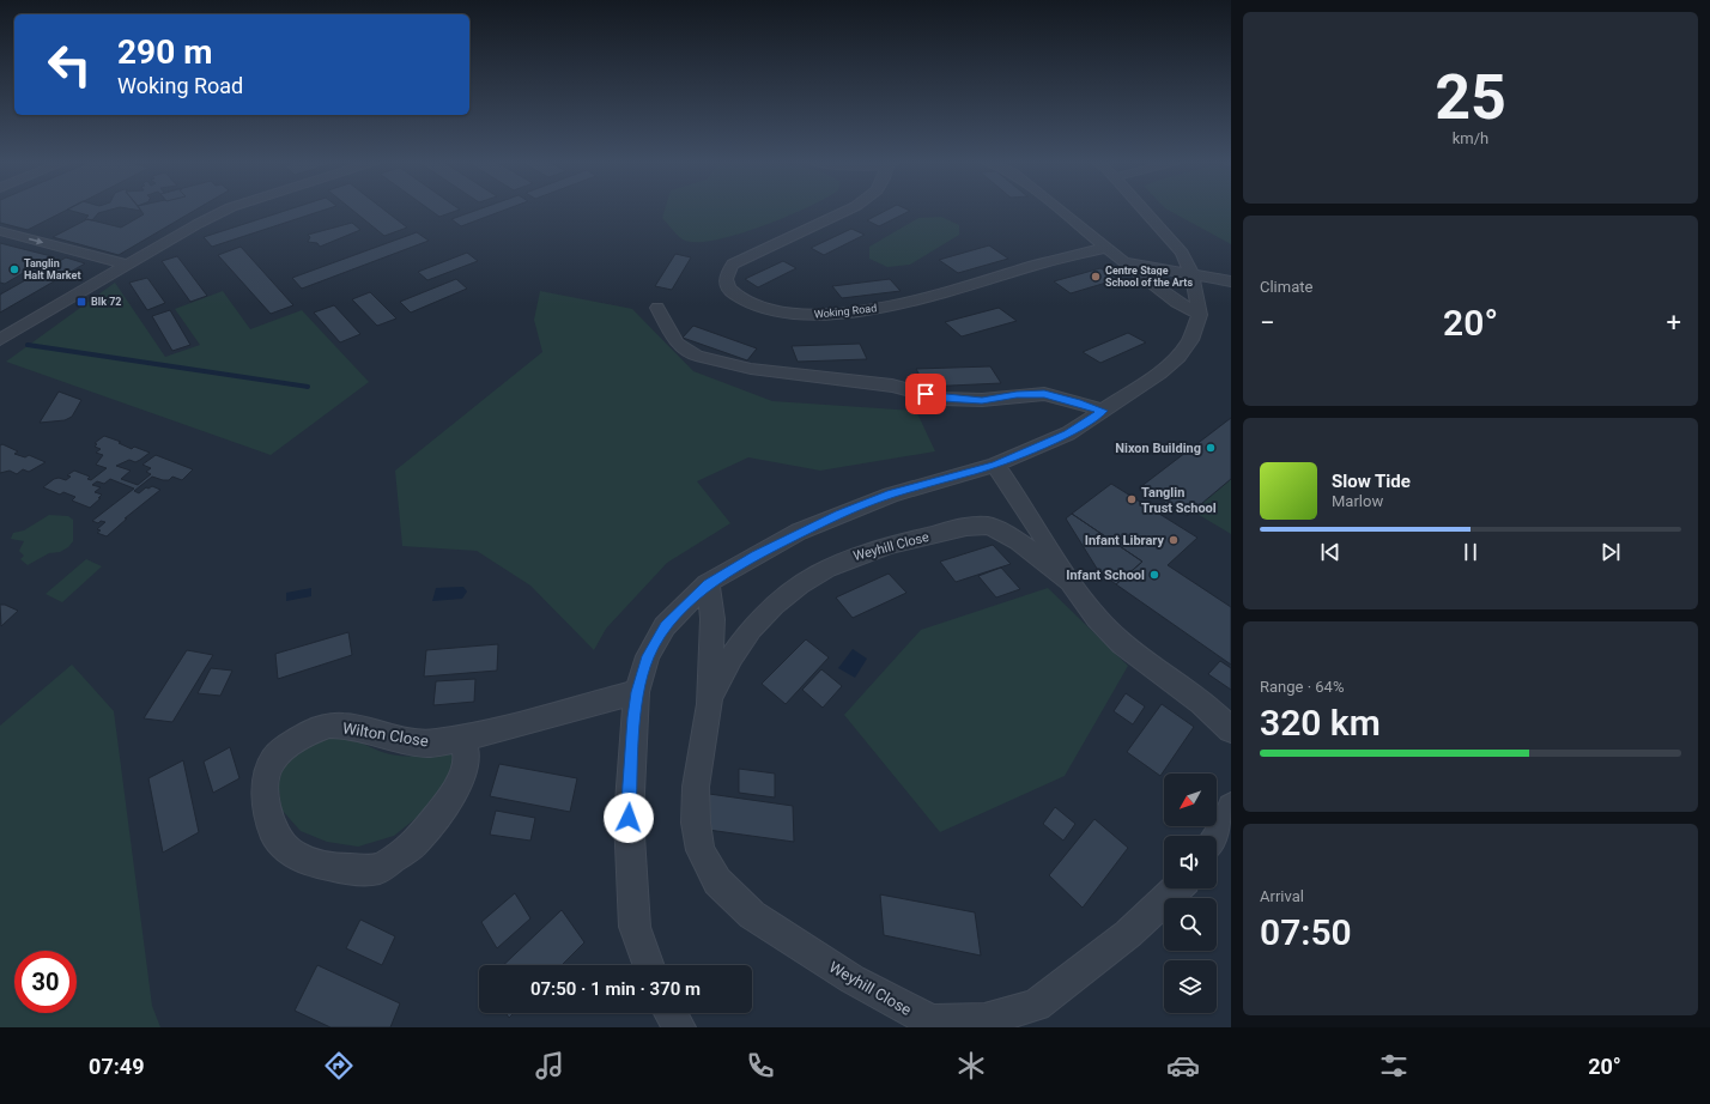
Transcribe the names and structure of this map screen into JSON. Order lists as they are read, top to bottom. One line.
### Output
{"streets":{"street":["Woking Road","Weyhill Close","Wilton Close"]},"places":{"other":["Tanglin Halt Market","Centre Stage School of the Arts","Nixon Building","Tanglin Trust School","Infant Library","Infant School"],"transit":["Blk 72"]},"north":"bottom left","page":{"tile":[["25","km/h"],"Climate",["Range · 64%","320 km"],["Arrival","07:50"]],"turn":["290 m","Woking Road"],"heat":["−","20°","+"],"song":["Slow Tide","Marlow"],"limit":"30","trip":"07:50 · 1 min · 370 m","tabs":["07:49","20°"]}}
